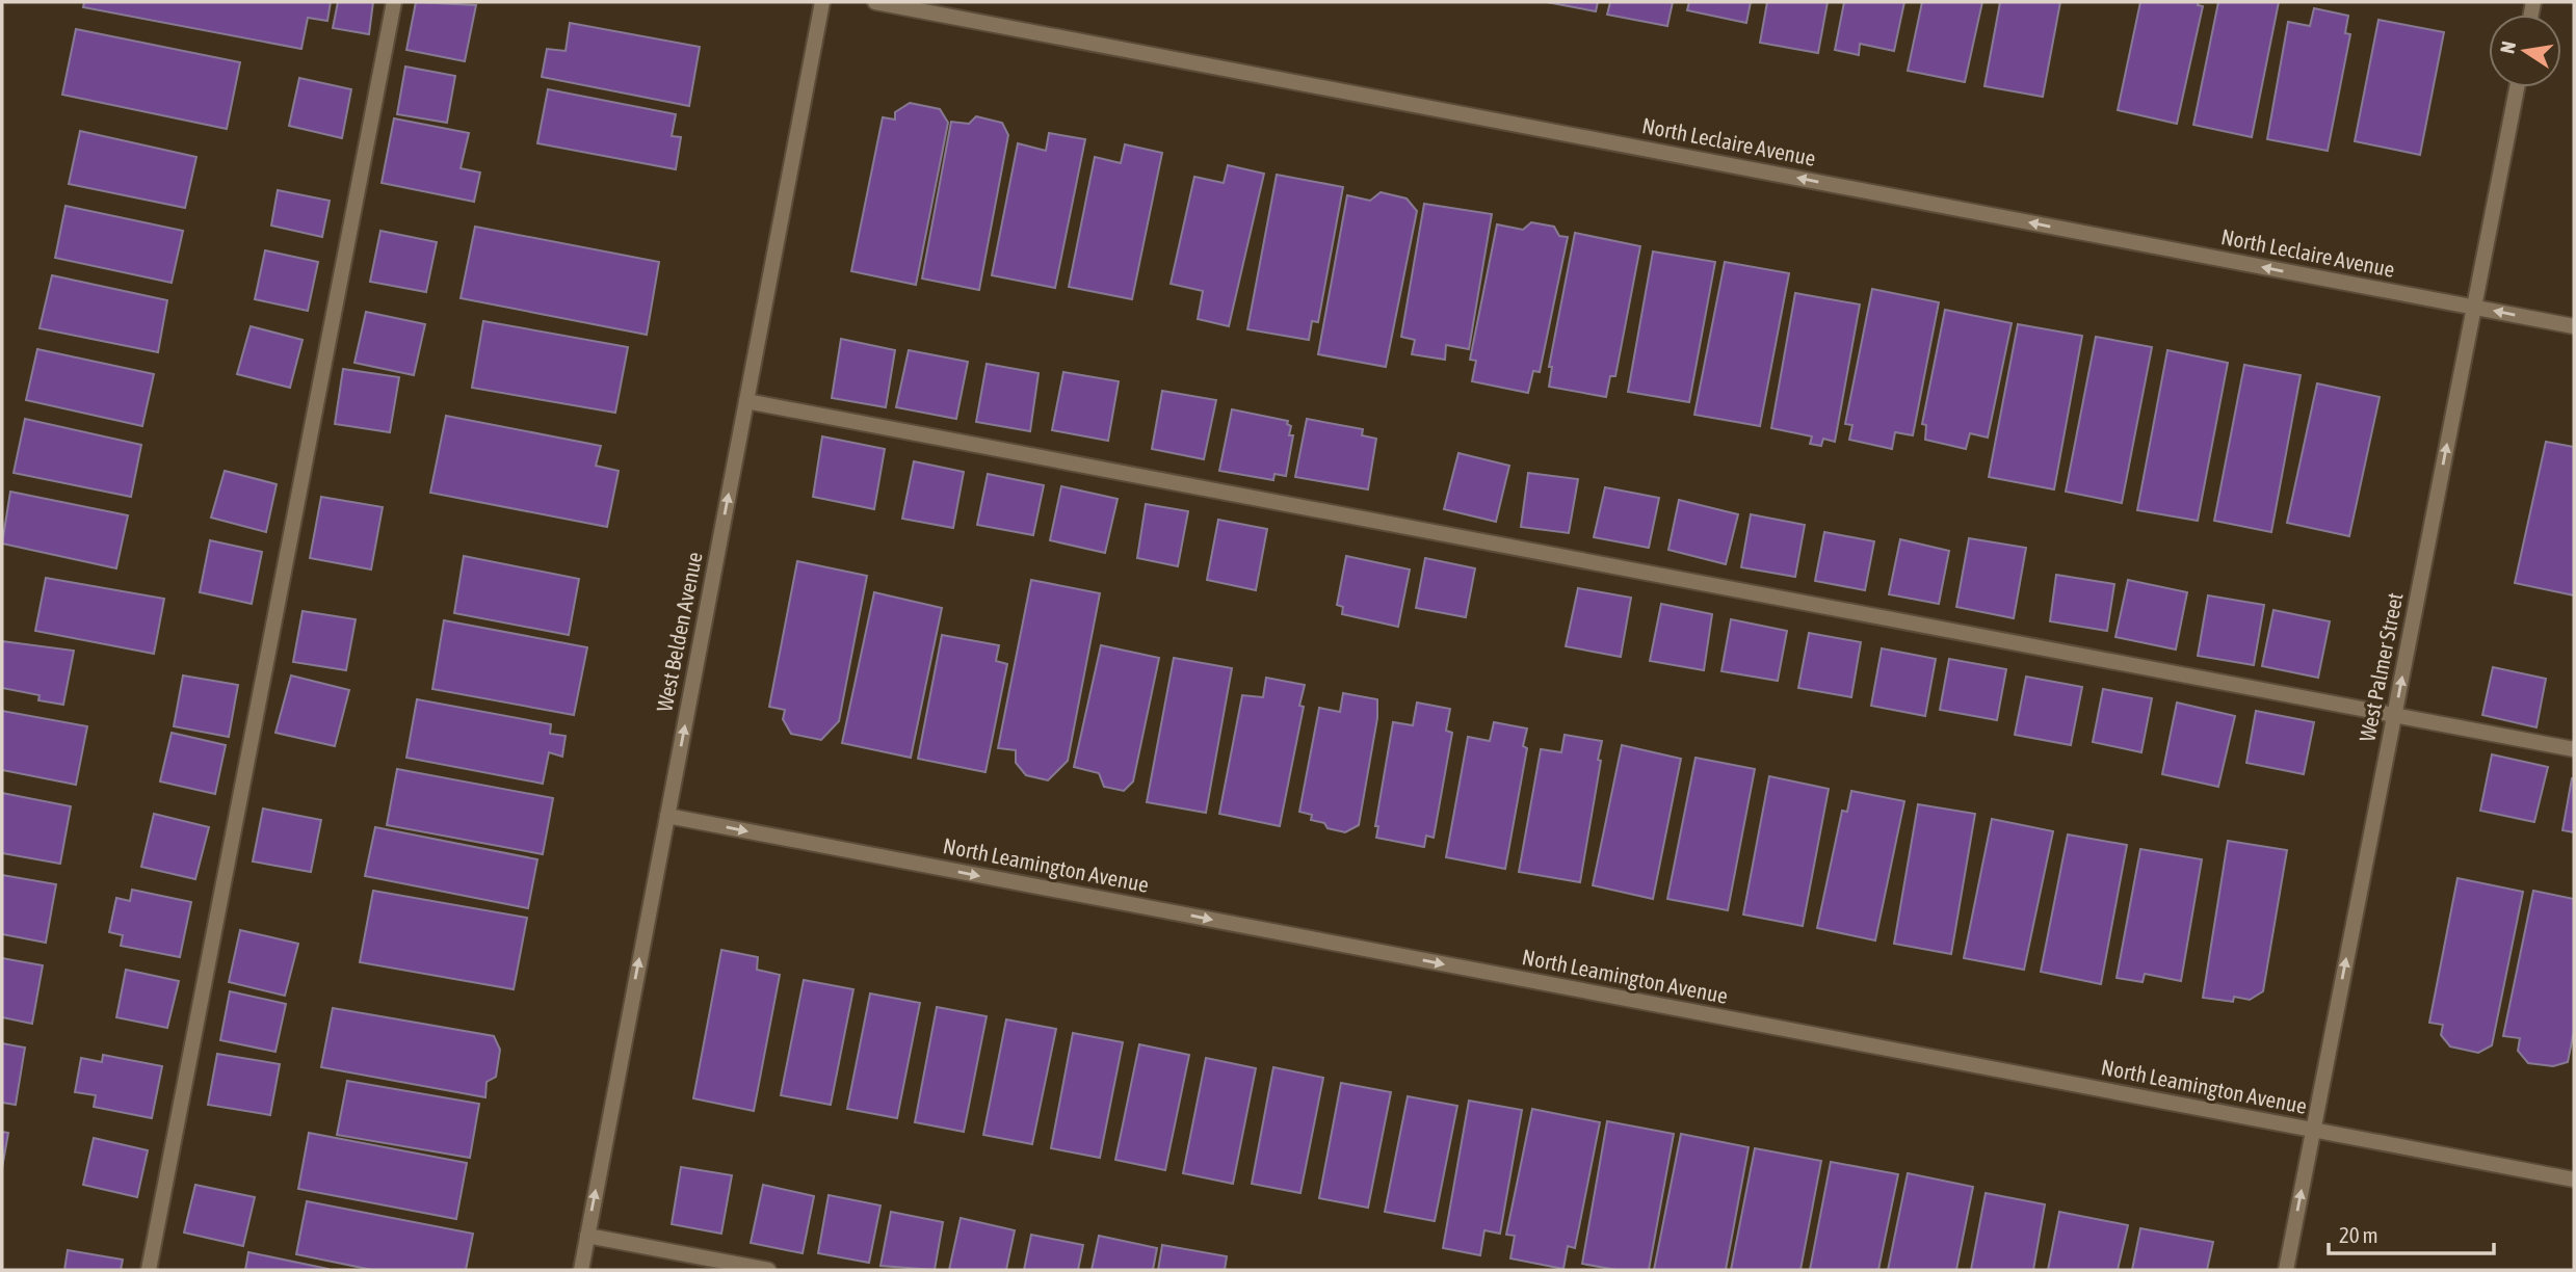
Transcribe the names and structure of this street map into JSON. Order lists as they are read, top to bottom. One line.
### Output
{"streets":{"street":["North Leclaire Avenue","West Belden Avenue","West Palmer Street","North Leamington Avenue"]},"crossings":[["North Leclaire Avenue","West Palmer Street"],["West Belden Avenue","North Leamington Avenue"],["West Palmer Street","North Leamington Avenue"]],"one_way":["North Leclaire Avenue","West Belden Avenue","West Palmer Street","North Leamington Avenue"],"scale_bar":"20 m","north":"left"}
